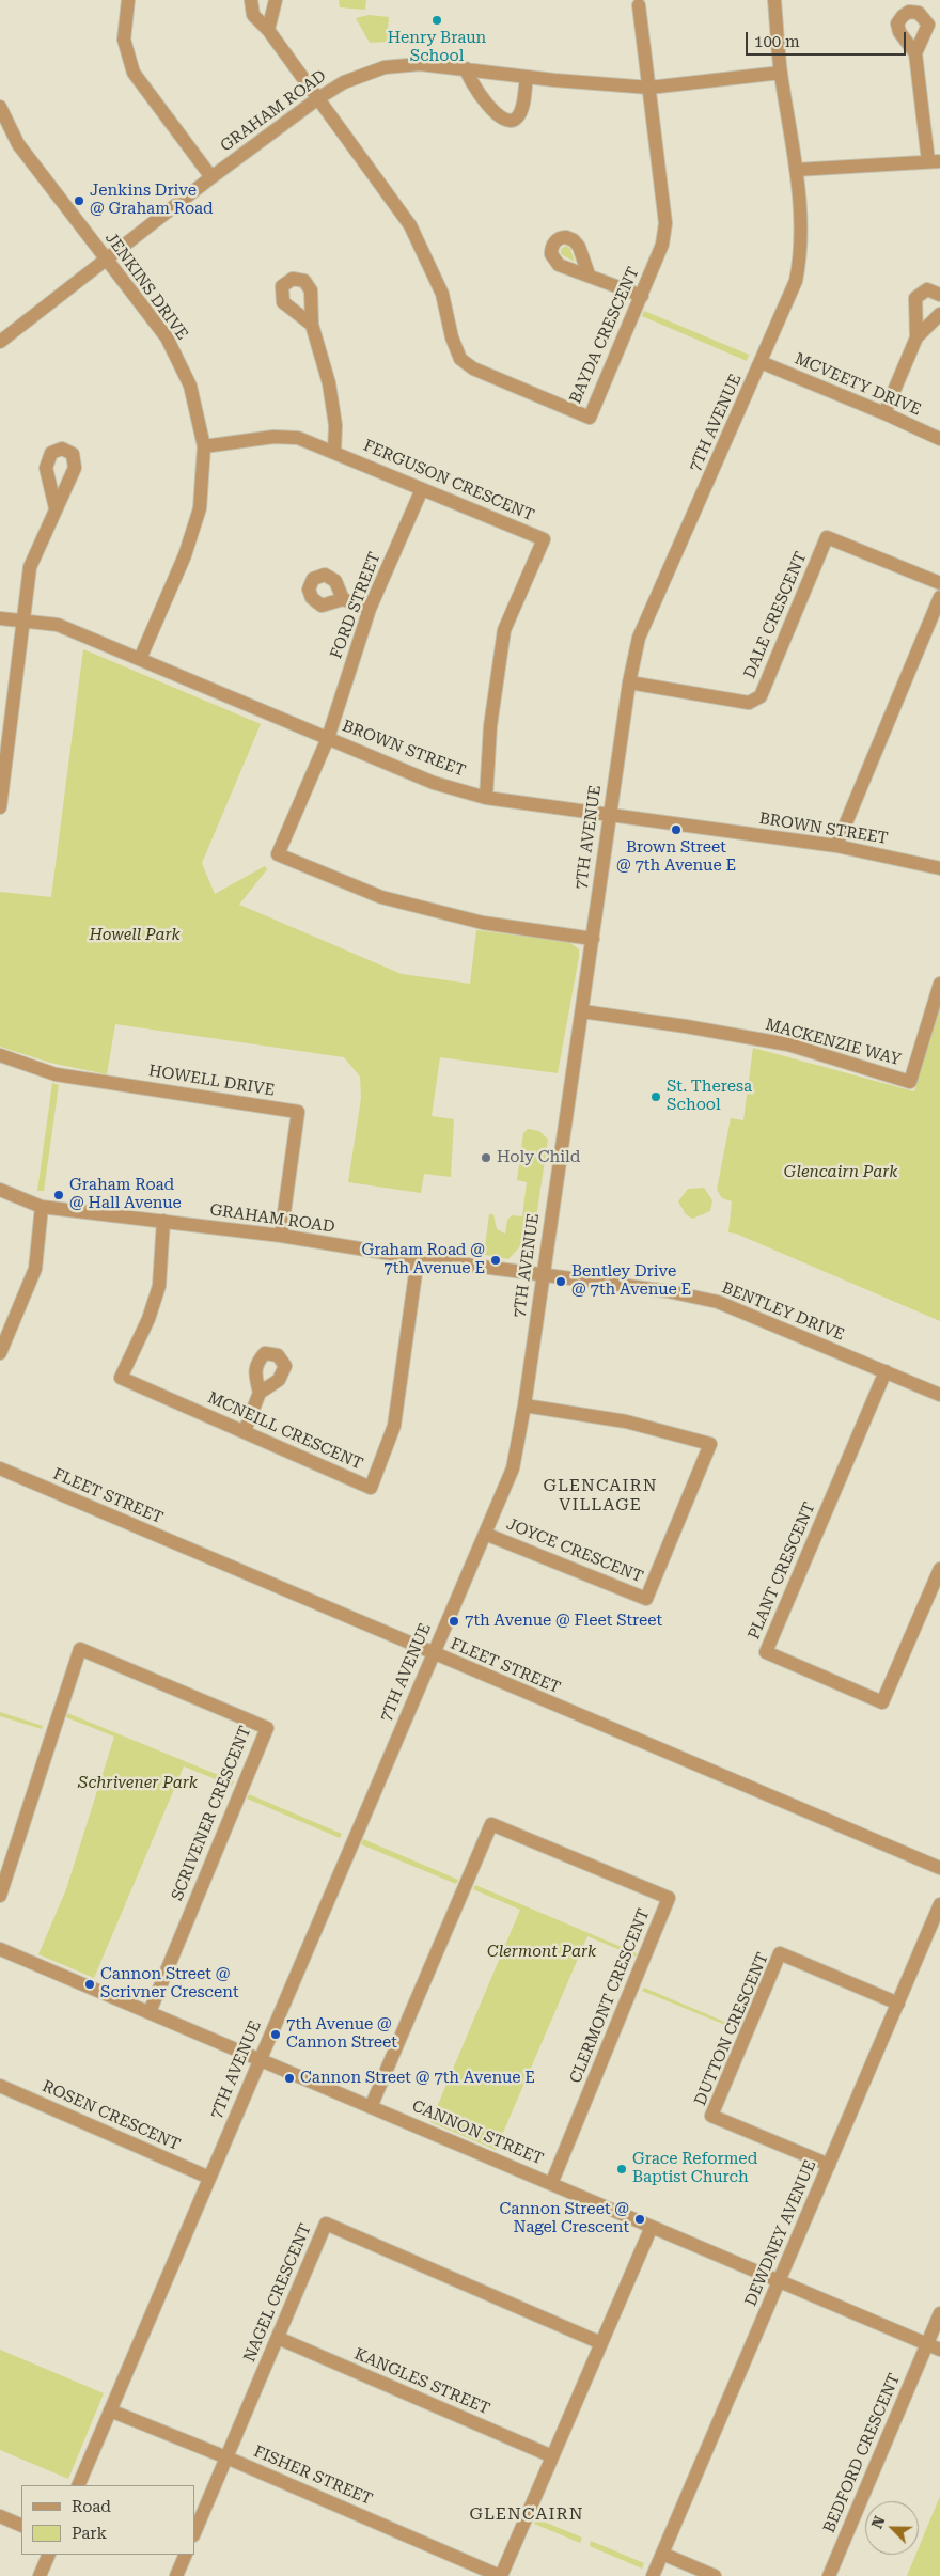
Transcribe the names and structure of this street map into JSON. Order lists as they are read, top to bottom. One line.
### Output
{"streets":{"street":["GRAHAM ROAD","JENKINS DRIVE","BAYDA CRESCENT","MCVEETY DRIVE","7TH AVENUE","FERGUSON CRESCENT","FORD STREET","DALE CRESCENT","BROWN STREET","MACKENZIE WAY","HOWELL DRIVE","BENTLEY DRIVE","MCNEILL CRESCENT","FLEET STREET","JOYCE CRESCENT","PLANT CRESCENT","SCRIVENER CRESCENT","CLERMONT CRESCENT","DUTTON CRESCENT","ROSEN CRESCENT","CANNON STREET","DEWDNEY AVENUE","NAGEL CRESCENT","KANGLES STREET","BEDFORD CRESCENT","FISHER STREET"]},"crossings":[["GRAHAM ROAD","JENKINS DRIVE"],["GRAHAM ROAD","BAYDA CRESCENT"],["GRAHAM ROAD","7TH AVENUE"],["GRAHAM ROAD","HOWELL DRIVE"],["GRAHAM ROAD","BENTLEY DRIVE"],["GRAHAM ROAD","MCNEILL CRESCENT"],["JENKINS DRIVE","FERGUSON CRESCENT"],["JENKINS DRIVE","BROWN STREET"],["MCVEETY DRIVE","7TH AVENUE"],["7TH AVENUE","FORD STREET"],["7TH AVENUE","DALE CRESCENT"],["7TH AVENUE","BROWN STREET"],["7TH AVENUE","MACKENZIE WAY"],["7TH AVENUE","BENTLEY DRIVE"],["7TH AVENUE","FLEET STREET"],["7TH AVENUE","JOYCE CRESCENT"],["7TH AVENUE","ROSEN CRESCENT"],["7TH AVENUE","CANNON STREET"],["7TH AVENUE","FISHER STREET"],["FERGUSON CRESCENT","FORD STREET"],["FERGUSON CRESCENT","BROWN STREET"],["FORD STREET","BROWN STREET"],["BENTLEY DRIVE","PLANT CRESCENT"],["SCRIVENER CRESCENT","CANNON STREET"],["CLERMONT CRESCENT","CANNON STREET"],["DUTTON CRESCENT","DEWDNEY AVENUE"],["CANNON STREET","DEWDNEY AVENUE"],["CANNON STREET","BEDFORD CRESCENT"],["NAGEL CRESCENT","KANGLES STREET"],["NAGEL CRESCENT","FISHER STREET"]],"districts":["GLENCAIRN VILLAGE","GLENCAIRN"],"parks":["Howell Park","Glencairn Park","Schrivener Park","Clermont Park"],"places":["Henry Braun School","Jenkins Drive @ Graham Road","Brown Street @ 7th Avenue E","St. Theresa School","Holy Child","Graham Road @ Hall Avenue","Graham Road @ 7th Avenue E","Bentley Drive @ 7th Avenue E","7th Avenue @ Fleet Street","Cannon Street @ Scrivner Crescent","7th Avenue @ Cannon Street","Cannon Street @ 7th Avenue E","Grace Reformed Baptist Church","Cannon Street @ Nagel Crescent"],"legend":["Road","Park"],"scale_bar":"100 m","north":"top left"}
